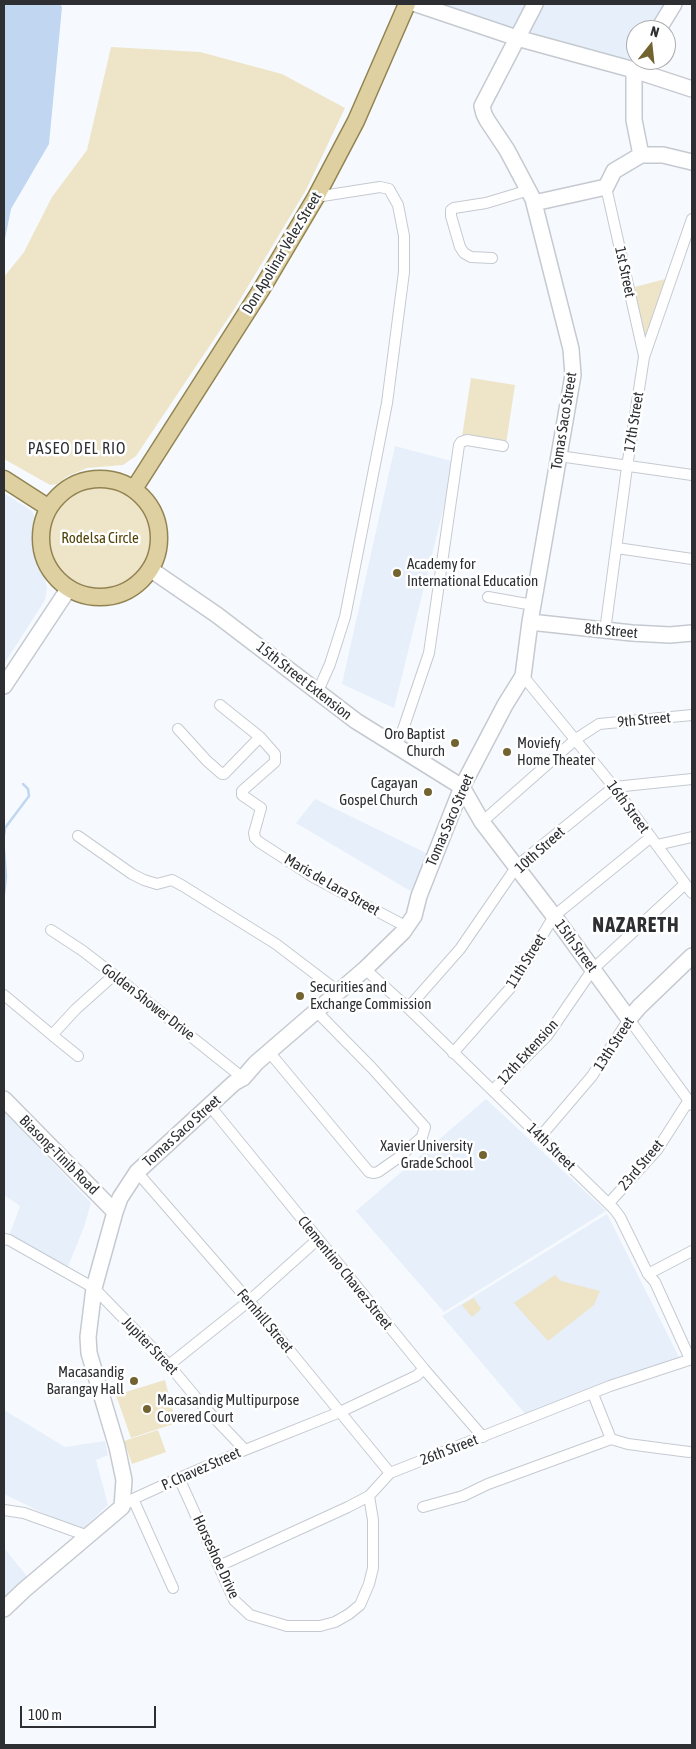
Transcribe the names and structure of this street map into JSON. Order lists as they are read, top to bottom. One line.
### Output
{"streets":{"main road":["Don Apolinar Velez Street"],"street":["1st Street","Tomas Saco Street","17th Street","8th Street","15th Street Extension","9th Street","16th Street","10th Street","Maris de Lara Street","15th Street","11th Street","Golden Shower Drive","13th Street","12th Extension","14th Street","Biasong-Tinib Road","23rd Street","Clementino Chavez Street","Fernhill Street","Jupiter Street","26th Street","P. Chavez Street","Horseshoe Drive"]},"crossings":[["Don Apolinar Velez Street","15th Street Extension"],["1st Street","17th Street"],["Tomas Saco Street","8th Street"],["Tomas Saco Street","15th Street Extension"],["Tomas Saco Street","16th Street"],["Tomas Saco Street","Maris de Lara Street"],["Tomas Saco Street","15th Street"],["Tomas Saco Street","Golden Shower Drive"],["Tomas Saco Street","14th Street"],["Tomas Saco Street","Biasong-Tinib Road"],["Tomas Saco Street","Clementino Chavez Street"],["Tomas Saco Street","Fernhill Street"],["Tomas Saco Street","Jupiter Street"],["Tomas Saco Street","P. Chavez Street"],["17th Street","8th Street"],["15th Street Extension","15th Street"],["9th Street","16th Street"],["9th Street","15th Street"],["16th Street","10th Street"],["16th Street","11th Street"],["16th Street","12th Extension"],["10th Street","15th Street"],["10th Street","14th Street"],["15th Street","11th Street"],["15th Street","13th Street"],["15th Street","12th Extension"],["15th Street","23rd Street"],["11th Street","14th Street"],["13th Street","14th Street"],["12th Extension","14th Street"],["14th Street","23rd Street"],["14th Street","26th Street"],["Clementino Chavez Street","26th Street"],["Clementino Chavez Street","P. Chavez Street"],["Fernhill Street","26th Street"],["Fernhill Street","P. Chavez Street"],["Jupiter Street","P. Chavez Street"],["26th Street","Horseshoe Drive"],["P. Chavez Street","Horseshoe Drive"]],"districts":["PASEO DEL RIO","NAZARETH"],"parks":["Rodelsa Circle"],"places":["Academy for International Education","Oro Baptist Church","Moviefy Home Theater","Cagayan Gospel Church","Securities and Exchange Commission","Xavier University Grade School","Macasandig Barangay Hall","Macasandig Multipurpose Covered Court"],"scale_bar":"100 m","north":"top"}
